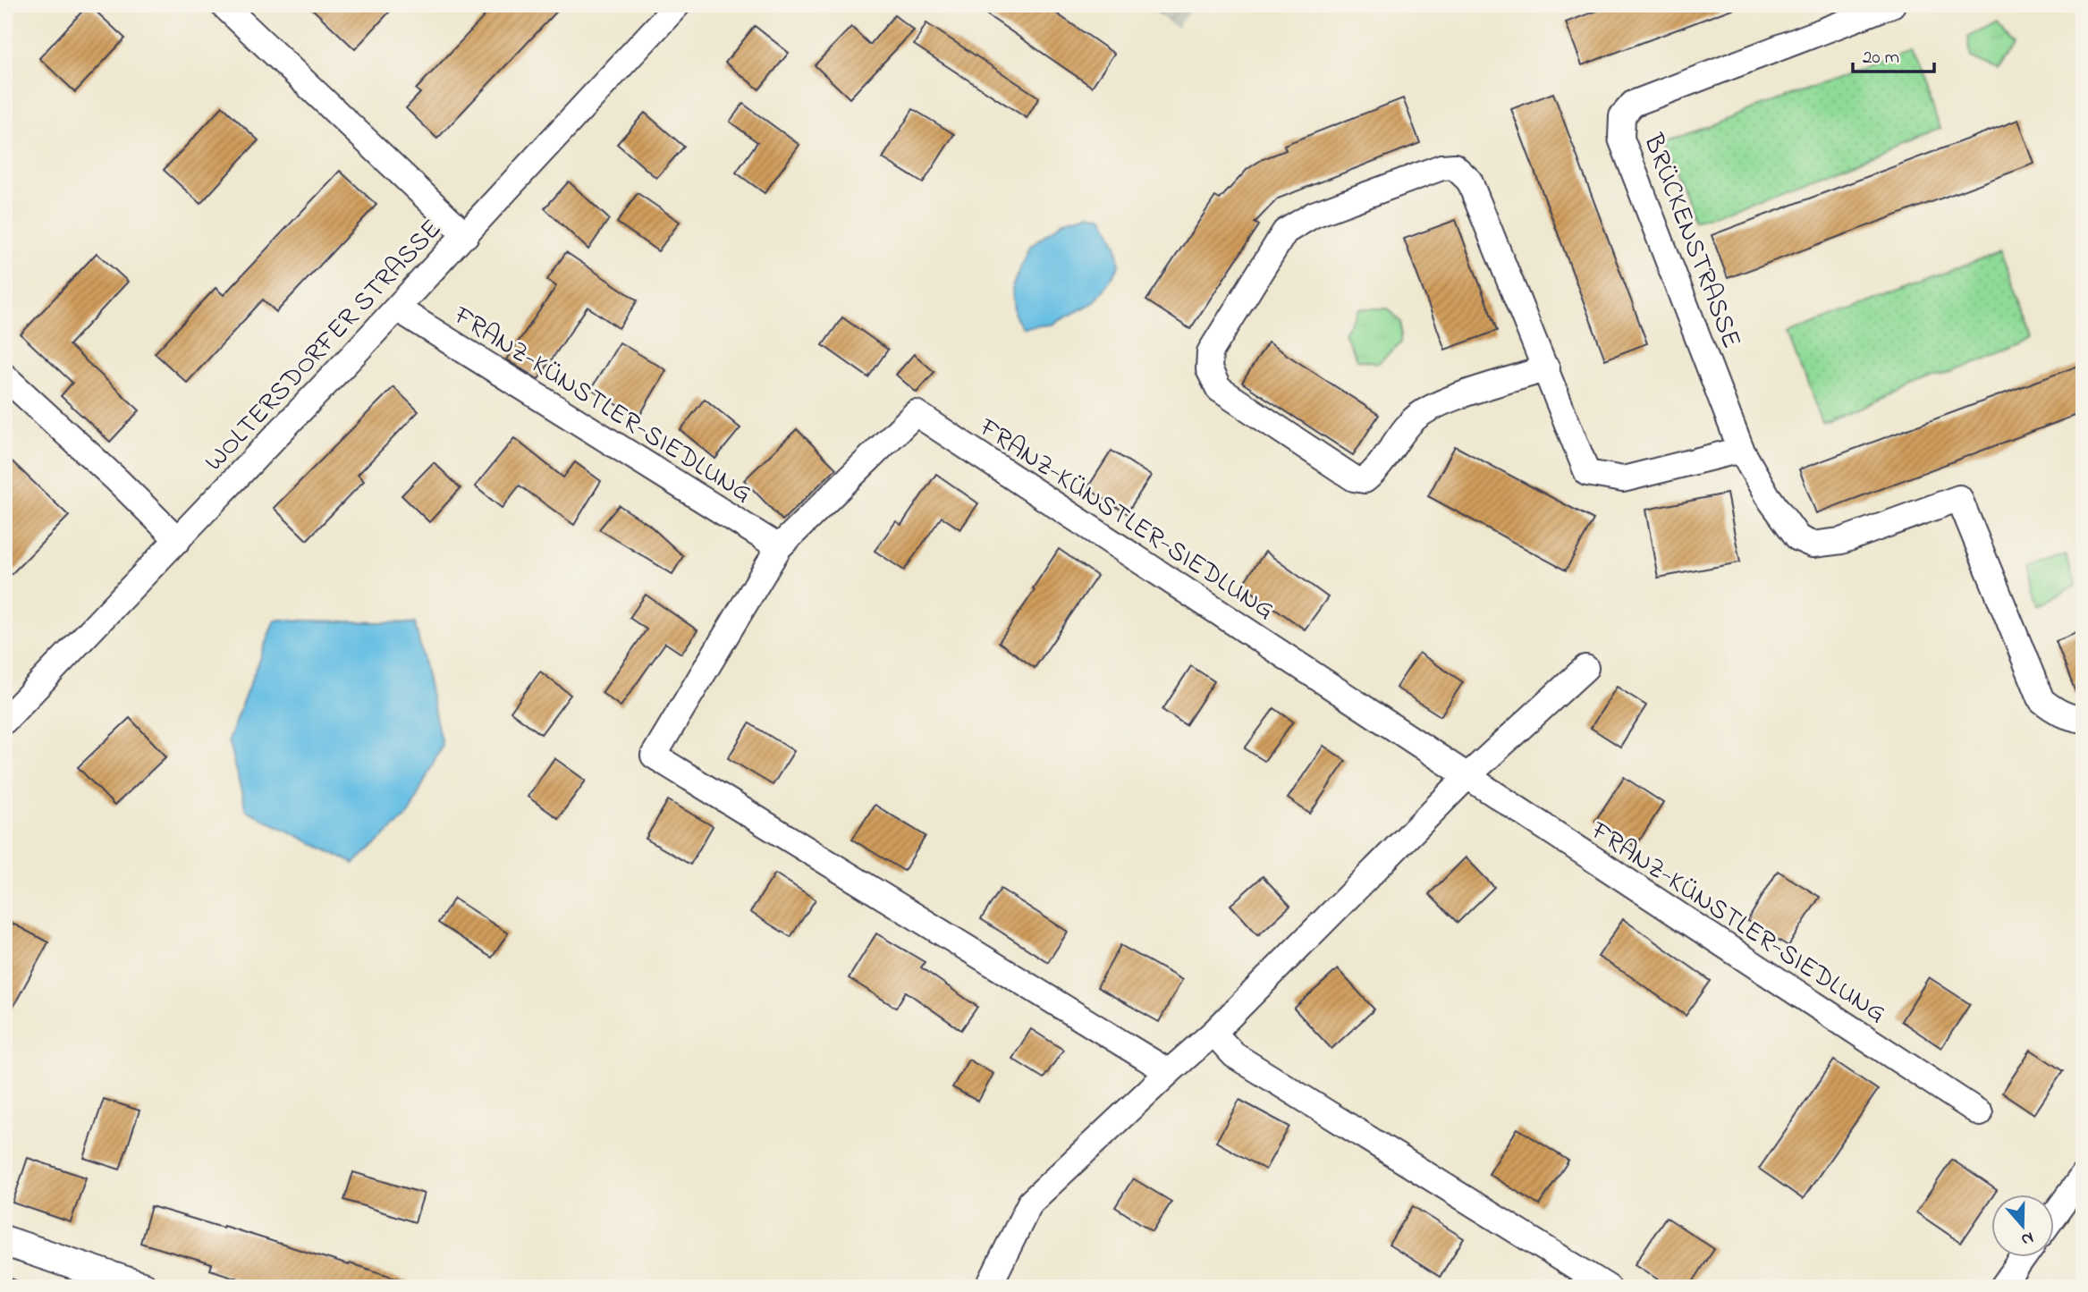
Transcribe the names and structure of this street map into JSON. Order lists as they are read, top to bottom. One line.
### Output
{"streets":{"street":["BRÜCKENSTRASSE","WOLTERSDORFER STRASSE","FRANZ-KÜNSTLER-SIEDLUNG"]},"crossings":[["WOLTERSDORFER STRASSE","FRANZ-KÜNSTLER-SIEDLUNG"]],"scale_bar":"20 m","north":"bottom"}
